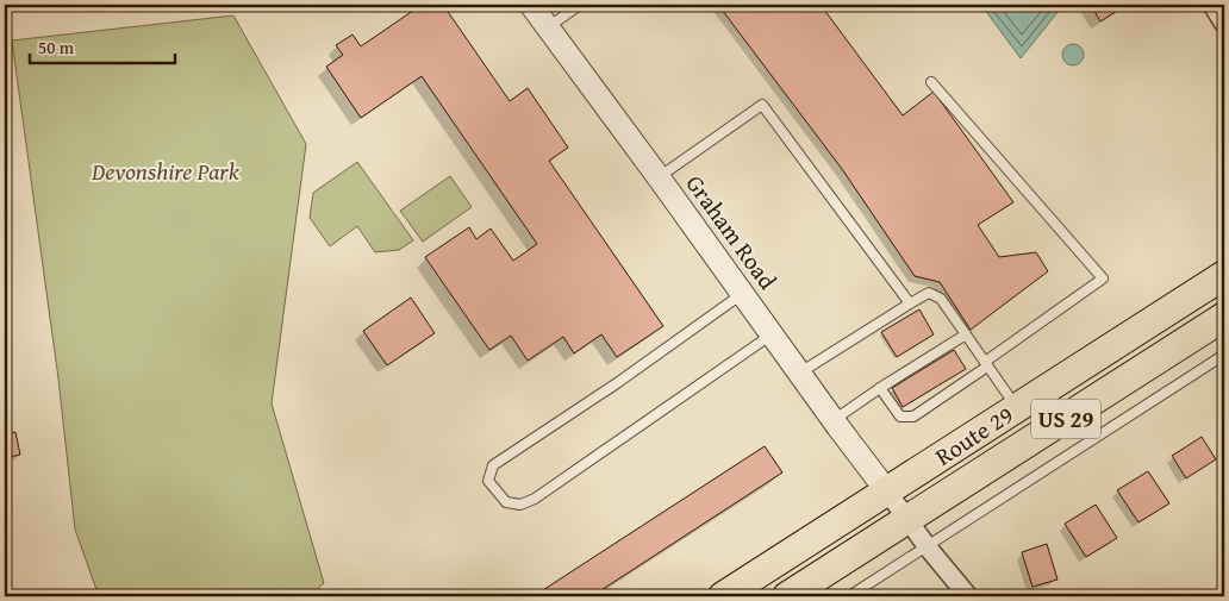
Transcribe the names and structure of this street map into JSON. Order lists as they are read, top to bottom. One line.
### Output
{"streets":{"main road":["US 29","Route 29"],"street":["Graham Road"]},"crossings":[["Graham Road","Route 29"]],"parks":["Devonshire Park"],"scale_bar":"50 m"}
